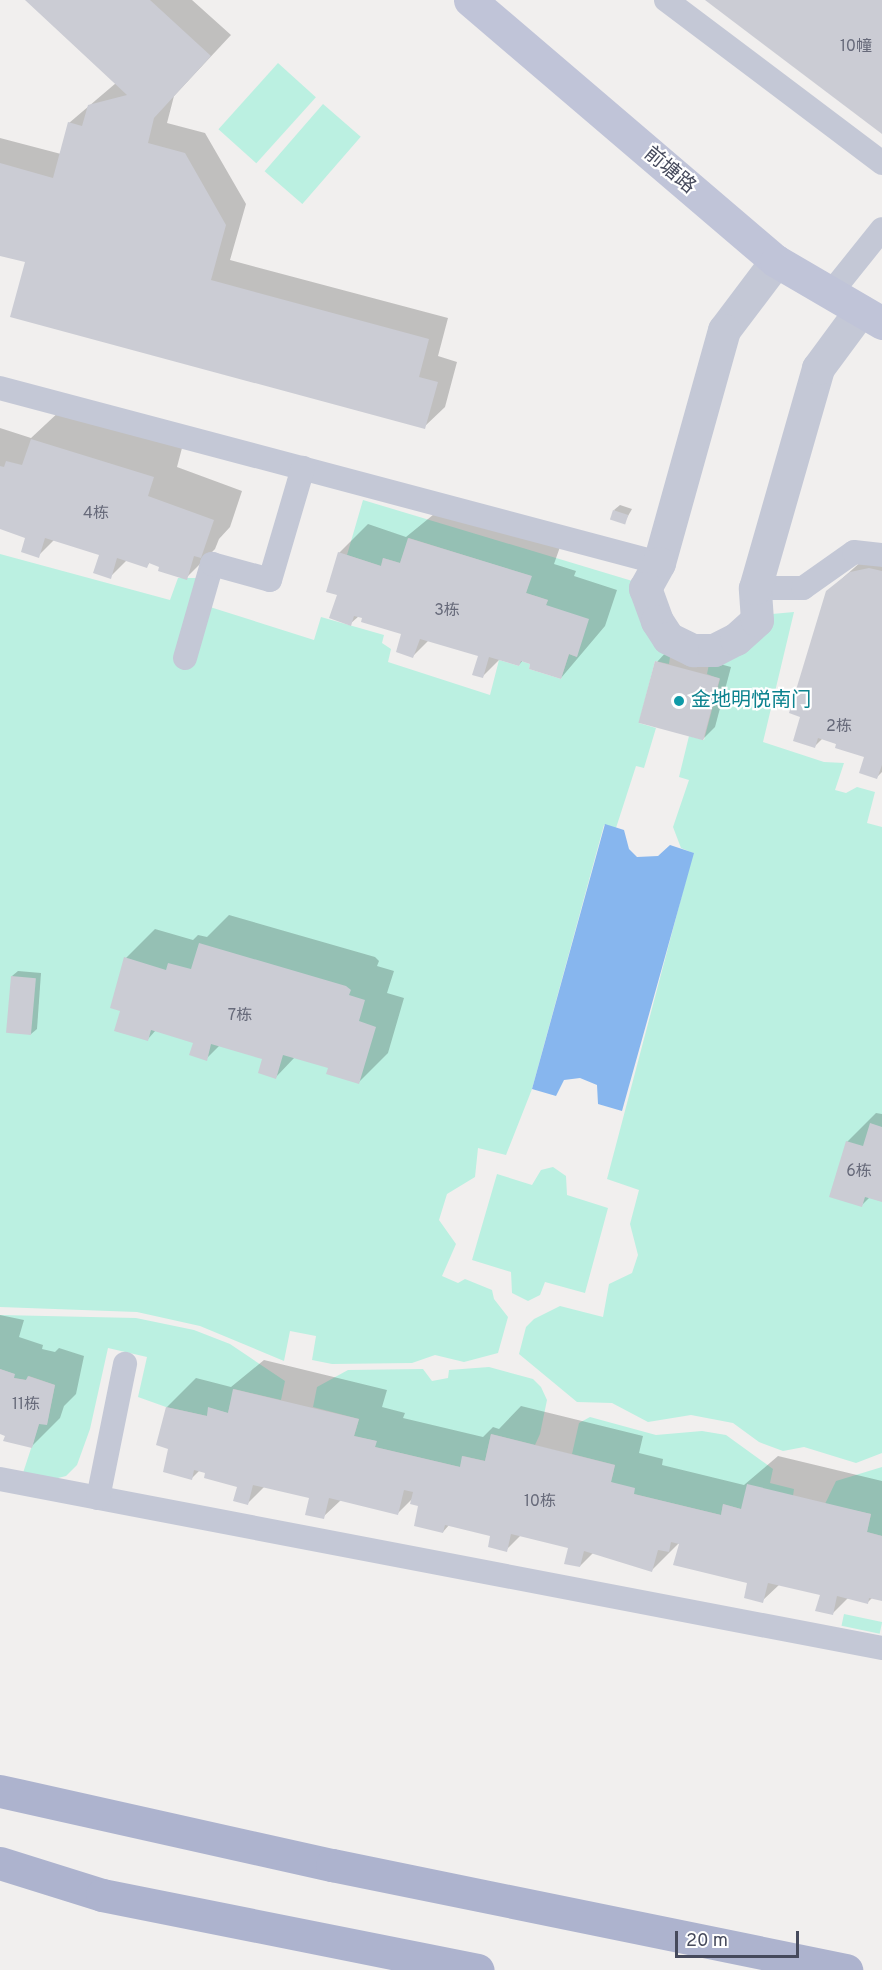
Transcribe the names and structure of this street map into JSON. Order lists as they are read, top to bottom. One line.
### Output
{"streets":{"street":["前塘路"]},"places":["金地明悦南门"],"house_numbers":["10幢","4栋","3栋","2栋","7栋","6栋","11栋","10栋"],"scale_bar":"20 m"}
